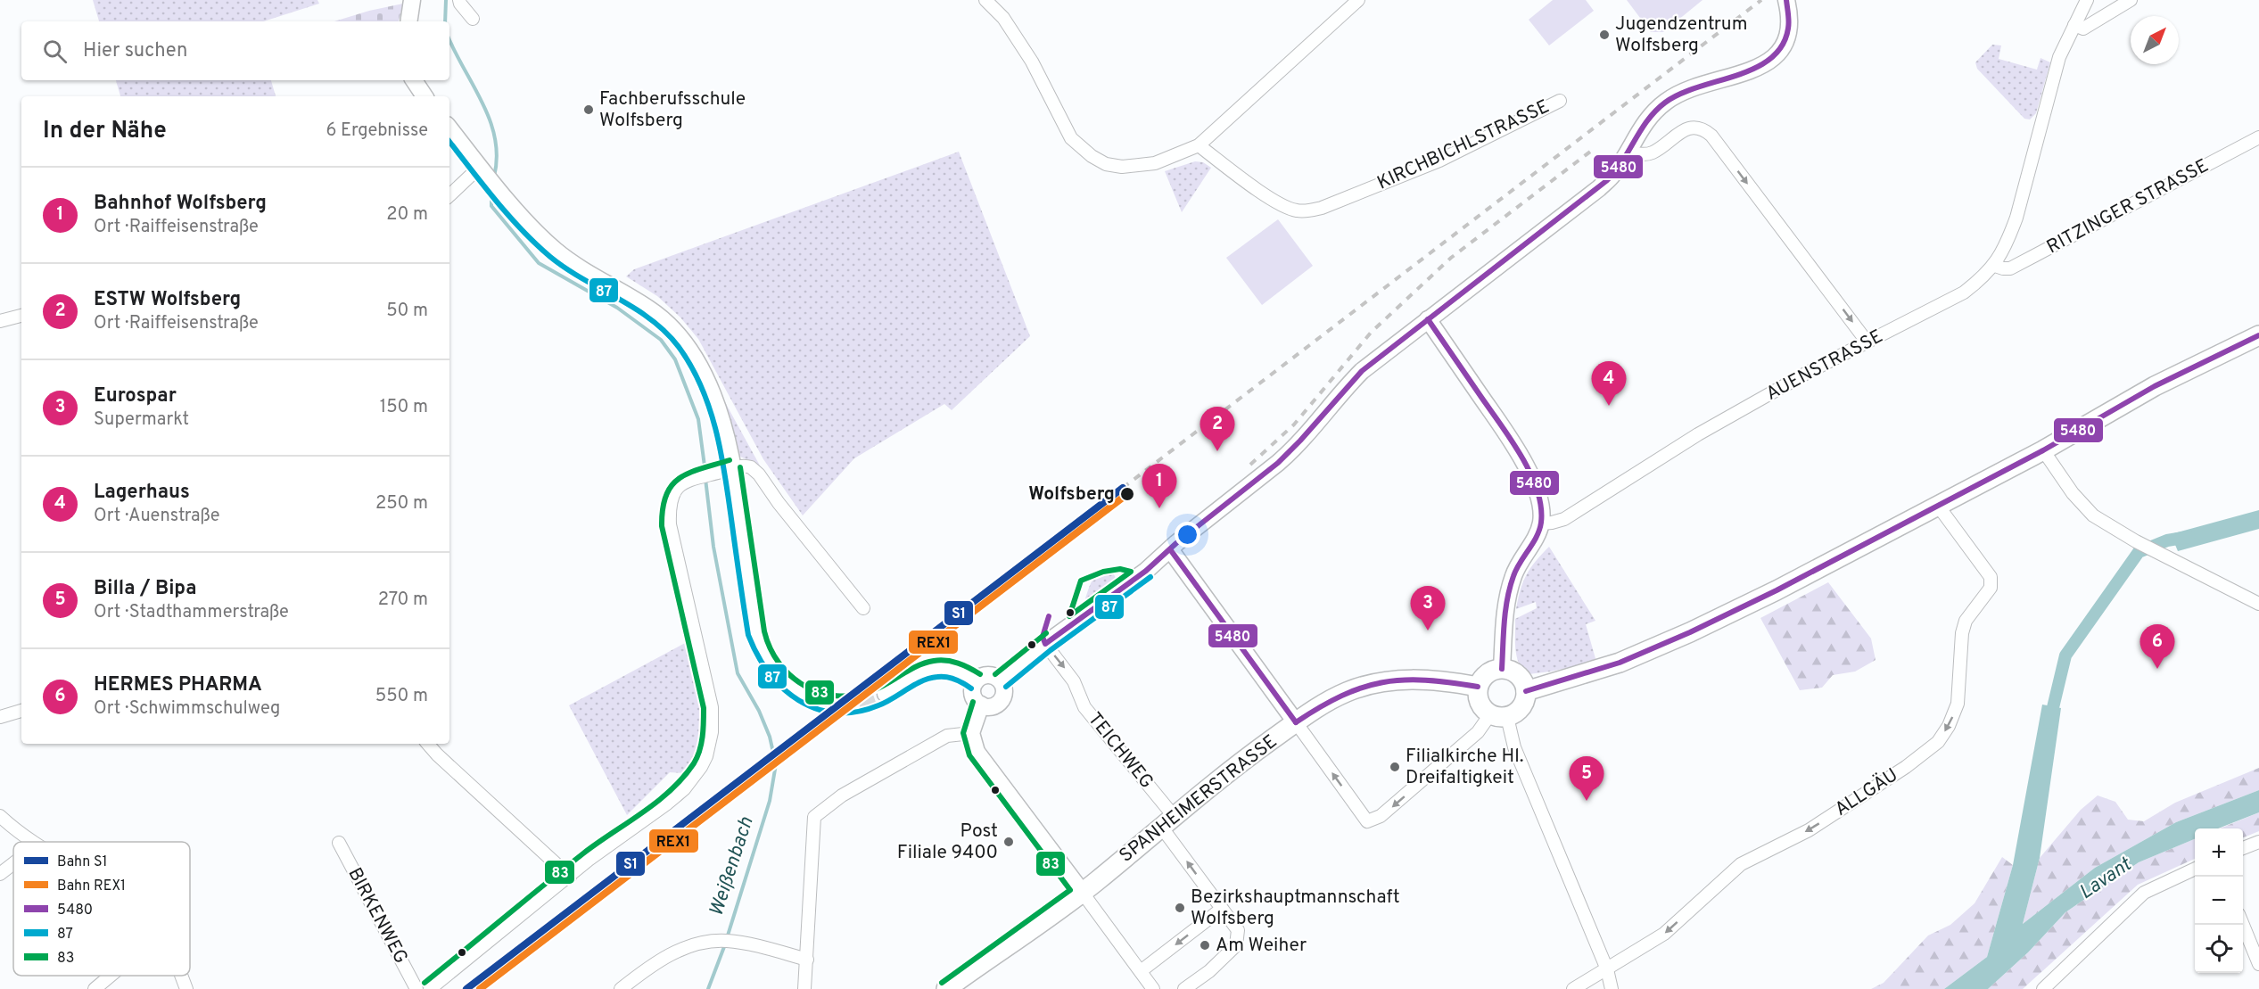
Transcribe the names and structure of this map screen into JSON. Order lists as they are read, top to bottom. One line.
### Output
{"streets":{"main road":["SPANHEIMERSTRASSE"],"street":["KIRCHBICHLSTRASSE","RITZINGER STRASSE","AUENSTRASSE","TEICHWEG","ALLGÄU","BIRKENWEG"]},"crossings":[["RITZINGER STRASSE","AUENSTRASSE"],["TEICHWEG","SPANHEIMERSTRASSE"]],"one_way":["TEICHWEG","ALLGÄU"],"water":["Weißenbach","Lavant"],"places":["Jugendzentrum Wolfsberg","Fachberufsschule Wolfsberg","Wolfsberg","Filialkirche Hl. Dreifaltigkeit","Post Filiale 9400","Bezirkshauptmannschaft Wolfsberg","Am Weiher"],"lines":["transit line 5480","transit line 87","transit line 83","rail line S1","rail line REX1"],"legend":["Bahn S1","Bahn REX1","5480","87","83"],"north":"top right","page":{"search":"Hier suchen","heading":["In der Nähe","6 Ergebnisse"],"list":[{"mark":"1","name":"Bahnhof Wolfsberg","note":"Ort · Raiffeisenstraße","value":"20 m"},{"mark":"2","name":"ESTW Wolfsberg","note":"Ort · Raiffeisenstraße","value":"50 m"},{"mark":"3","name":"Eurospar","note":"Supermarkt","value":"150 m"},{"mark":"4","name":"Lagerhaus","note":"Ort · Auenstraße","value":"250 m"},{"mark":"5","name":"Billa / Bipa","note":"Ort · Stadthammerstraße","value":"270 m"},{"mark":"6","name":"HERMES PHARMA","note":"Ort · Schwimmschulweg","value":"550 m"}],"pins":["4","2","1","3","6","5"],"map_buttons":["+","−"]}}
